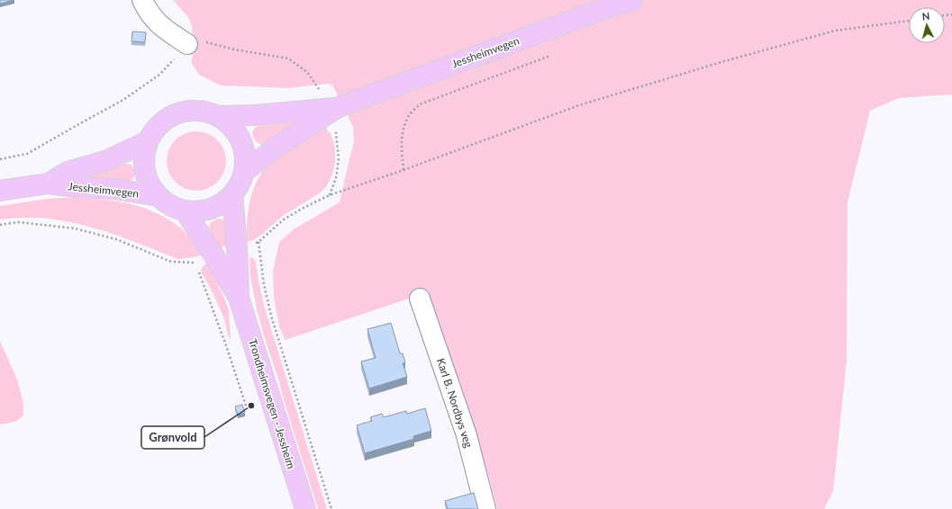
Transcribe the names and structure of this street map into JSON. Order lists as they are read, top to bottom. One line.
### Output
{"streets":{"main road":["Jessheimvegen","Trondheimsvegen - Jessheim"],"street":["Karl B. Nordbys veg"]},"crossings":[["Jessheimvegen","Trondheimsvegen - Jessheim"]],"places":["Grønvold"],"north":"top"}
